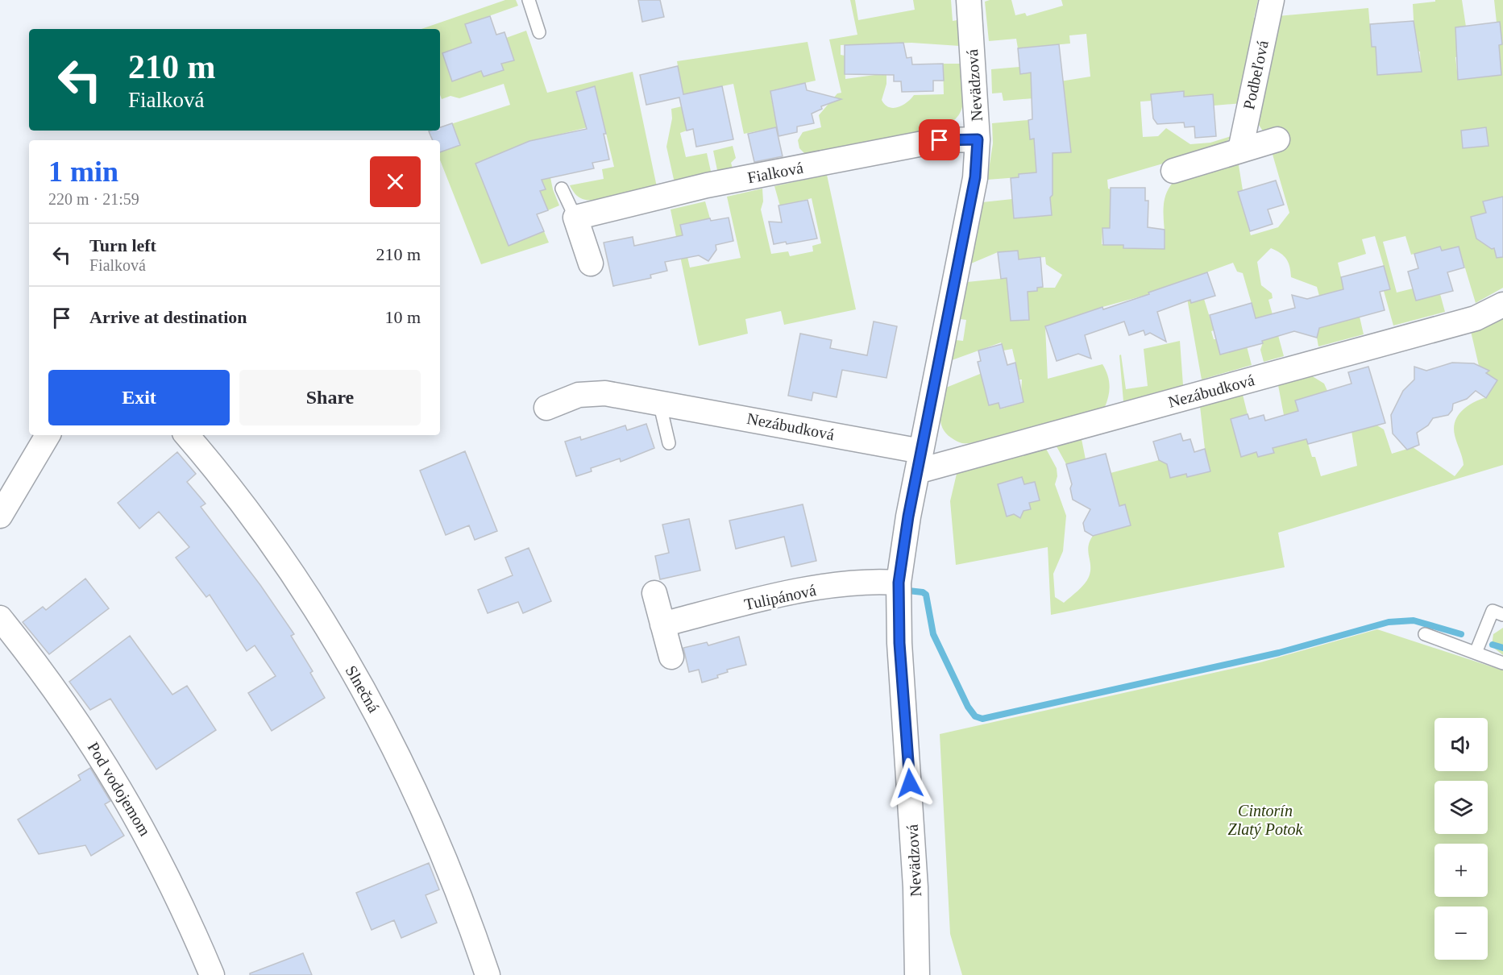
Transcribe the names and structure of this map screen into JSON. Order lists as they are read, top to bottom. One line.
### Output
{"streets":{"street":["Podbeľová","Nevädzová","Fialková","Nezábudková","Tulipánová","Slnečná","Pod vodojemom"]},"crossings":[["Nevädzová","Fialková"],["Nevädzová","Nezábudková"],["Nevädzová","Tulipánová"]],"parks":["Cintorín Zlatý Potok"],"page":{"turn":["210 m","Fialková"],"heading":["1 min","220 m · 21:59"],"list":[{"name":"Turn left","note":"Fialková","value":"210 m"},{"name":"Arrive at destination","value":"10 m"}],"buttons":["Exit","Share"],"map_buttons":["+","−"]}}
